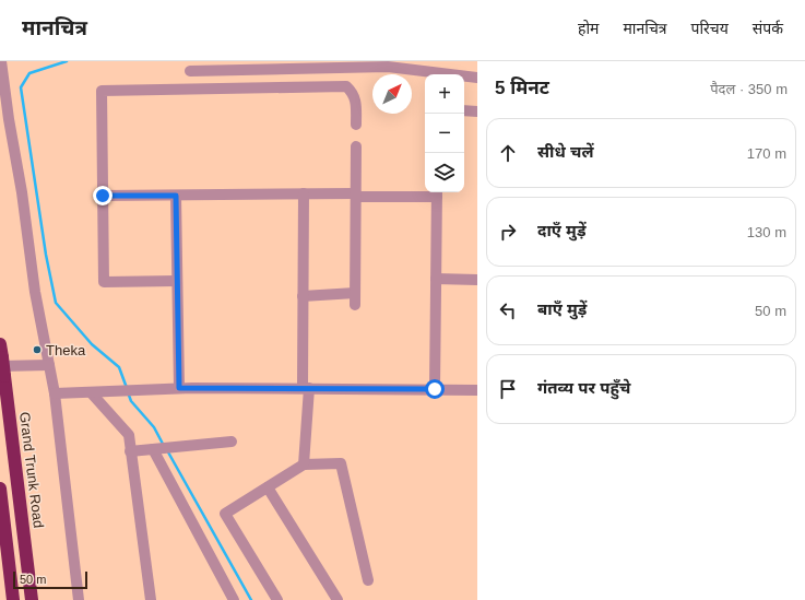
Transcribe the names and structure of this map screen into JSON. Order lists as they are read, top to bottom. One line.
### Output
{"streets":{"highway":["Grand Trunk Road"]},"places":["Theka"],"scale_bar":"50 m","north":"top right","page":{"header":"मानचित्र","nav":["होम","मानचित्र","परिचय","संपर्क"],"heading":["5 मिनट","पैदल · 350 m"],"map_buttons":["+","−"],"list":[["सीधे चलें","170 m"],["दाएँ मुड़ें","130 m"],["बाएँ मुड़ें","50 m"],"गंतव्य पर पहुँचे"],"scale":"50 m"}}
